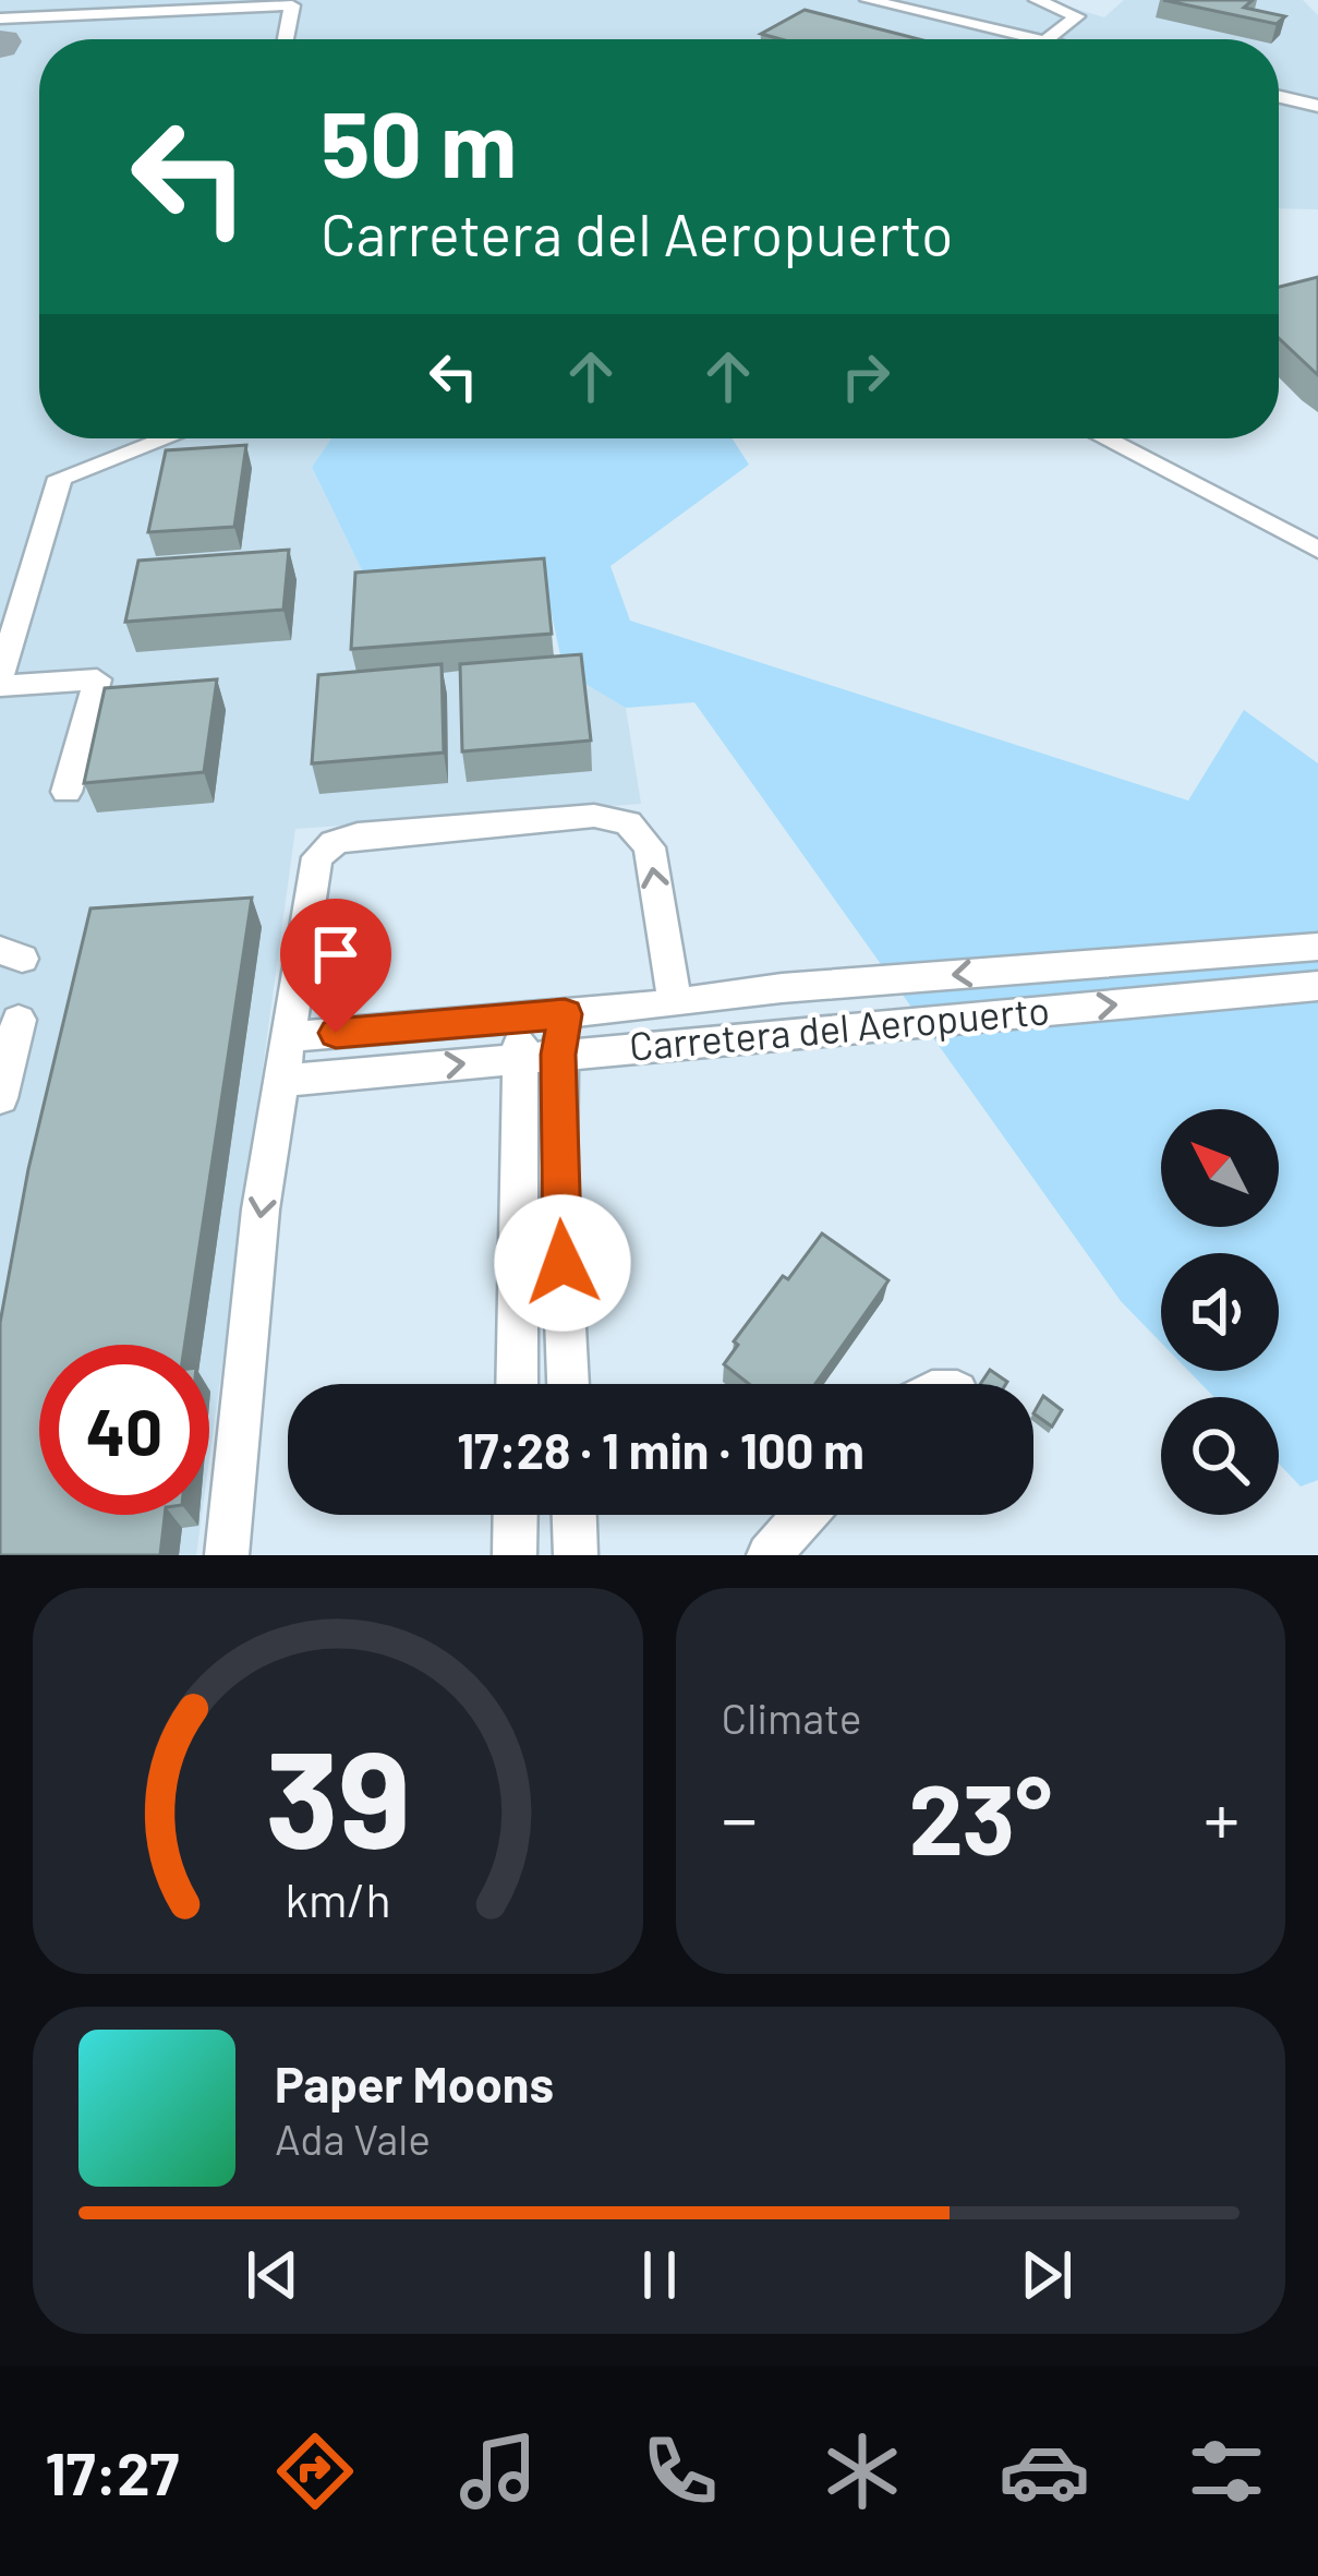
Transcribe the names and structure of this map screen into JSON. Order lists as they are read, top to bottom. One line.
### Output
{"streets":{"street":["Carretera del Aeropuerto"]},"north":"top left","page":{"turn":["50 m","Carretera del Aeropuerto"],"limit":"40","trip":"17:28 · 1 min · 100 m","tile":"Climate","heat":["−","23°","+"],"song":["Paper Moons","Ada Vale"],"tabs":"17:27","gauge":["39","km/h"]}}
